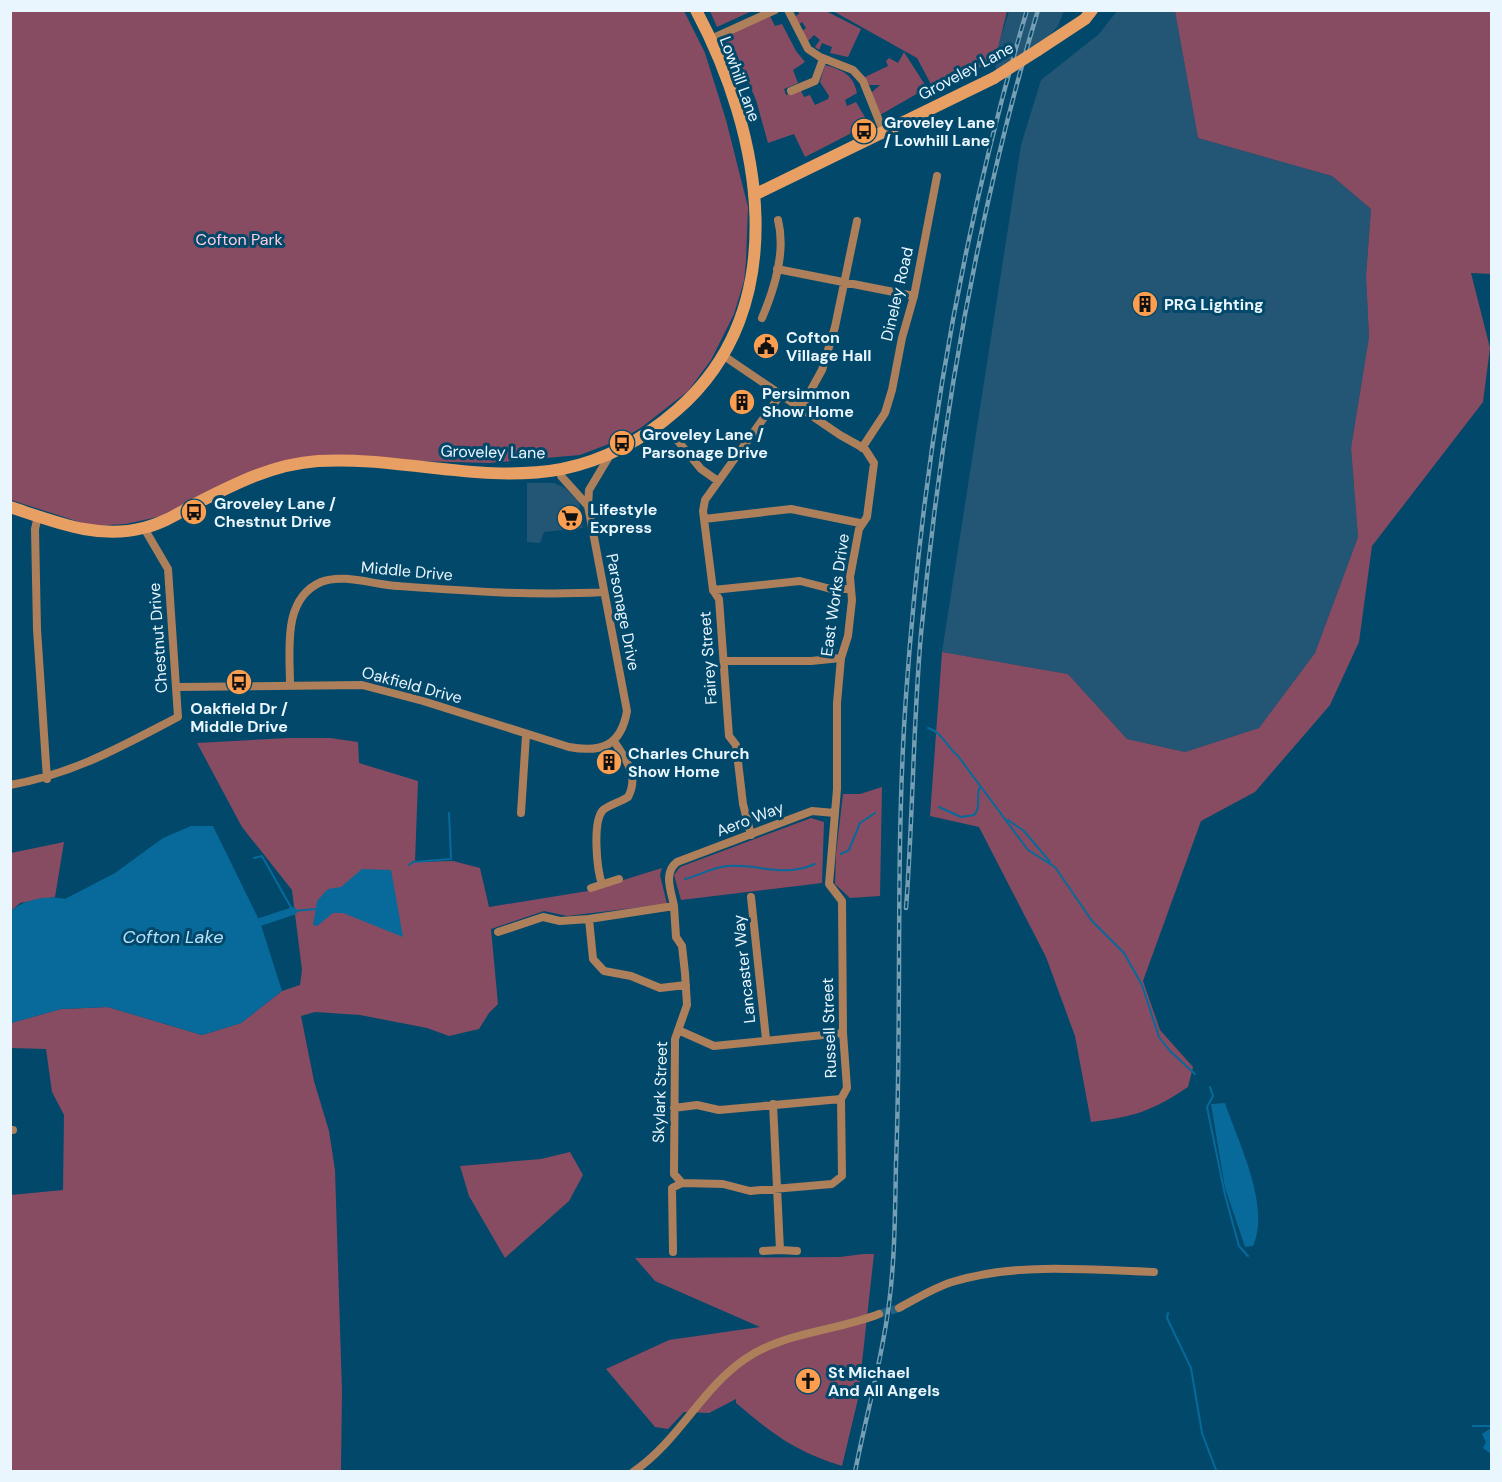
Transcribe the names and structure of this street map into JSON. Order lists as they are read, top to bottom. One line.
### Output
{"streets":{"main road":["Groveley Lane","Lowhill Lane"],"street":["Dineley Road","Middle Drive","East Works Drive","Parsonage Drive","Chestnut Drive","Fairey Street","Oakfield Drive","Aero Way","Lancaster Way","Russell Street","Skylark Street"]},"crossings":[["Groveley Lane","Lowhill Lane"],["Groveley Lane","East Works Drive"],["Groveley Lane","Parsonage Drive"],["Groveley Lane","Chestnut Drive"],["Dineley Road","East Works Drive"],["Middle Drive","Parsonage Drive"],["Middle Drive","Oakfield Drive"],["East Works Drive","Fairey Street"],["East Works Drive","Aero Way"],["East Works Drive","Russell Street"],["Parsonage Drive","Oakfield Drive"],["Chestnut Drive","Oakfield Drive"],["Fairey Street","Aero Way"],["Aero Way","Russell Street"],["Aero Way","Skylark Street"]],"water":["Cofton Lake"],"parks":["Cofton Park"],"places":{"bus stop":["Groveley Lane / Lowhill Lane","Groveley Lane / Parsonage Drive","Groveley Lane / Chestnut Drive","Oakfield Dr / Middle Drive"],"building":["PRG Lighting","Persimmon Show Home","Charles Church Show Home"],"public building":["Cofton Village Hall"],"supermarket":["Lifestyle Express"],"church":["St Michael And All Angels"]}}
